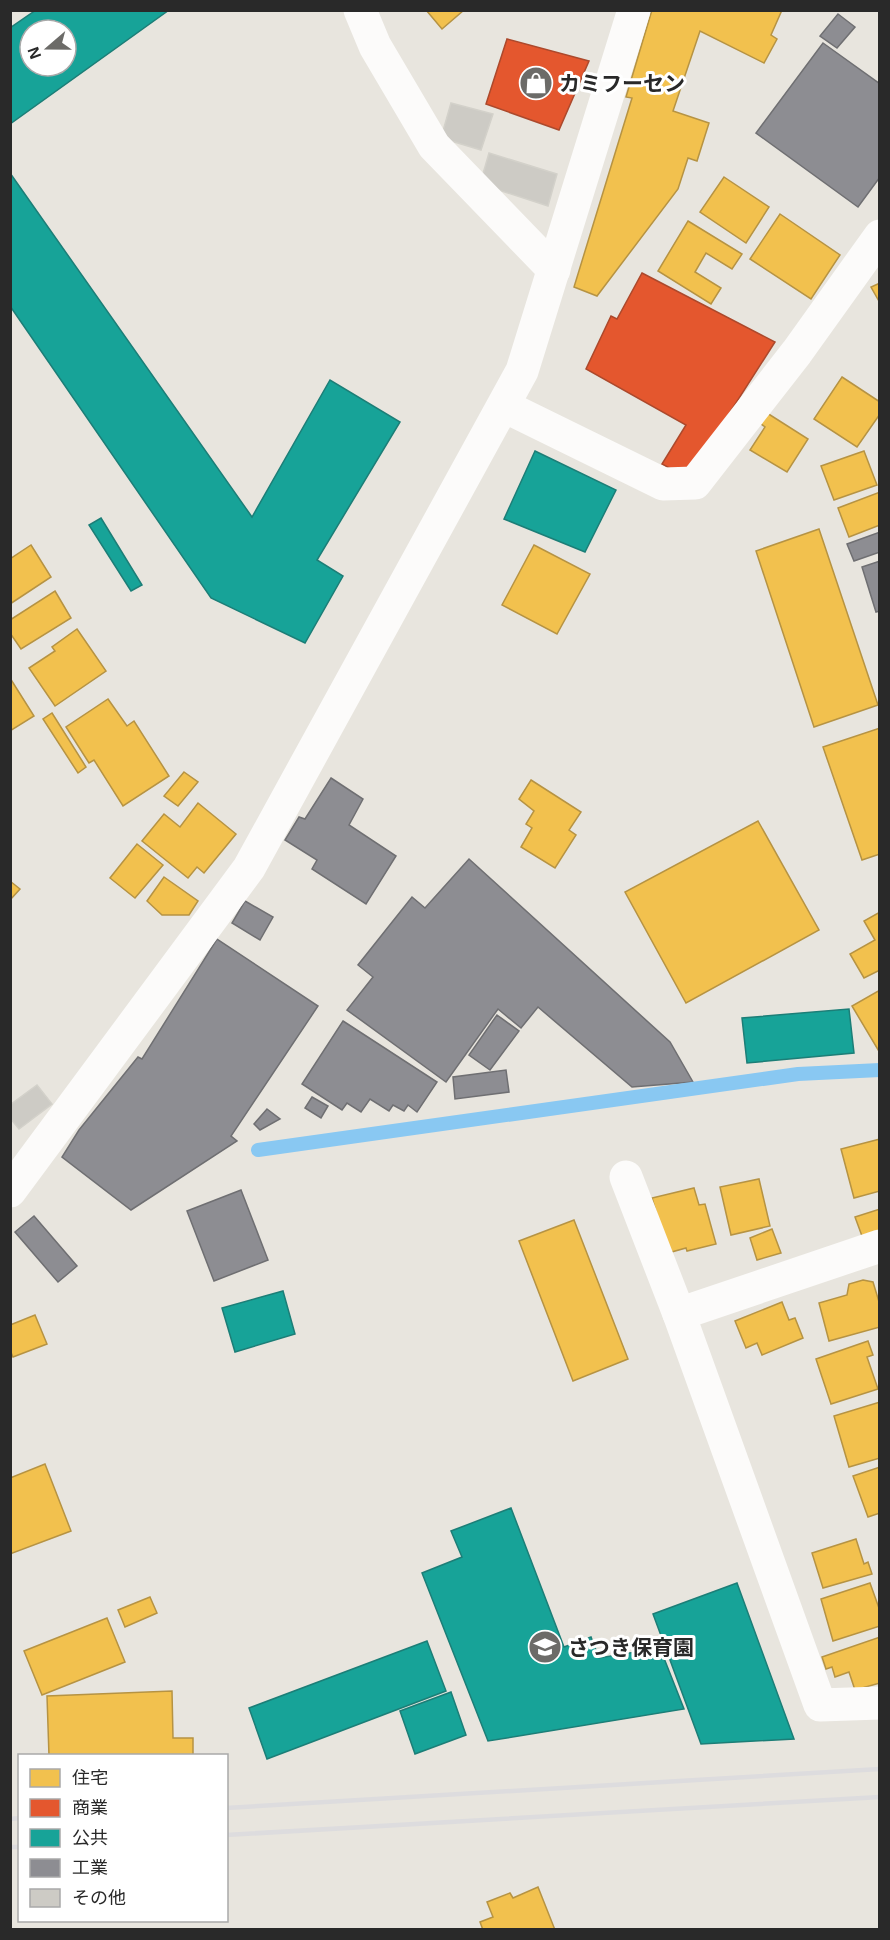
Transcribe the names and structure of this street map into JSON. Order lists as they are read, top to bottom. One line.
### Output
{"places":{"shop":["カミフーセン"],"school or university":["さつき保育園"]},"legend":["住宅","商業","公共","工業","その他"],"north":"left"}
